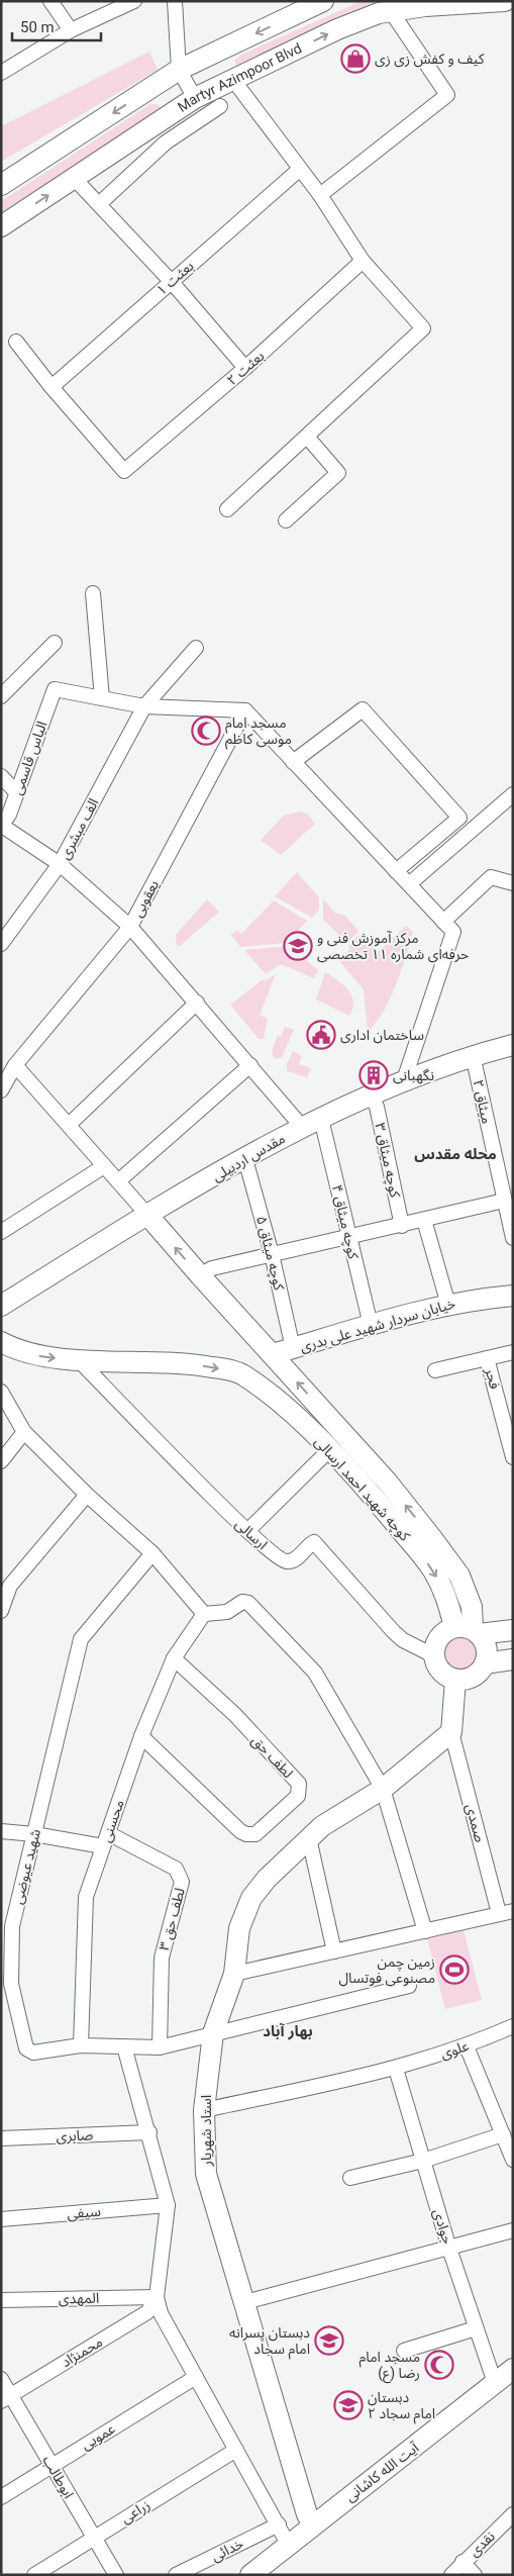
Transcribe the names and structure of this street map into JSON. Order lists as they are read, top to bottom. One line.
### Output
{"streets":{"street":["Martyr Azimpoor Blvd","بعثت ۱","بعثت ۲","الیاس قاسمی","الف مبشری","یعقوبی","میثاق ۲","مقدس اردبیلی","کوچه میثاق ۳","کوچه میثاق ۴","کوچه میثاق ۵","خیابان سردار شهید علی بدری","فجر","کوچه شهید احمد ارسالی","ارسالی","لطف حق","محسنی","صمدی","شهید عیوضی","لطف حق ۳","علوی","استاد شهریار","صابری","سیفی","جوادی","المهدی","محمنژاد","عمویی","آیت الله کاشانی","ابوطالب","زراعی","نقدی","خدائی"]},"crossings":[["بعثت ۱","بعثت ۲"],["میثاق ۲","مقدس اردبیلی"],["مقدس اردبیلی","کوچه میثاق ۳"],["مقدس اردبیلی","کوچه میثاق ۴"],["مقدس اردبیلی","کوچه میثاق ۵"],["مقدس اردبیلی","کوچه شهید احمد ارسالی"],["کوچه میثاق ۴","خیابان سردار شهید علی بدری"],["کوچه میثاق ۵","خیابان سردار شهید علی بدری"],["خیابان سردار شهید علی بدری","کوچه شهید احمد ارسالی"],["کوچه شهید احمد ارسالی","ارسالی"],["لطف حق","محسنی"],["محسنی","شهید عیوضی"],["محسنی","لطف حق ۳"],["صمدی","استاد شهریار"],["شهید عیوضی","لطف حق ۳"],["شهید عیوضی","استاد شهریار"],["علوی","استاد شهریار"],["علوی","جوادی"],["استاد شهریار","آیت الله کاشانی"],["جوادی","آیت الله کاشانی"],["المهدی","محمنژاد"],["محمنژاد","ابوطالب"],["عمویی","ابوطالب"],["ابوطالب","زراعی"]],"districts":["محله مقدس","بهار آباد"],"places":{"shop":["کیف و کفش زی زی"],"mosque":["مسجد امام موسی کاظم","مسجد امام رضا (ع)"],"school or university":["مرکز آموزش فنی و حرفه‌ای شماره ۱۱ تخصصی","دبستان پسرانه امام سجاد","دبستان امام سجاد ۲"],"public building":["ساختمان اداری"],"building":["نگهبانی"],"sports":["زمین چمن مصنوعی فوتسال"]},"scale_bar":"50 m"}
